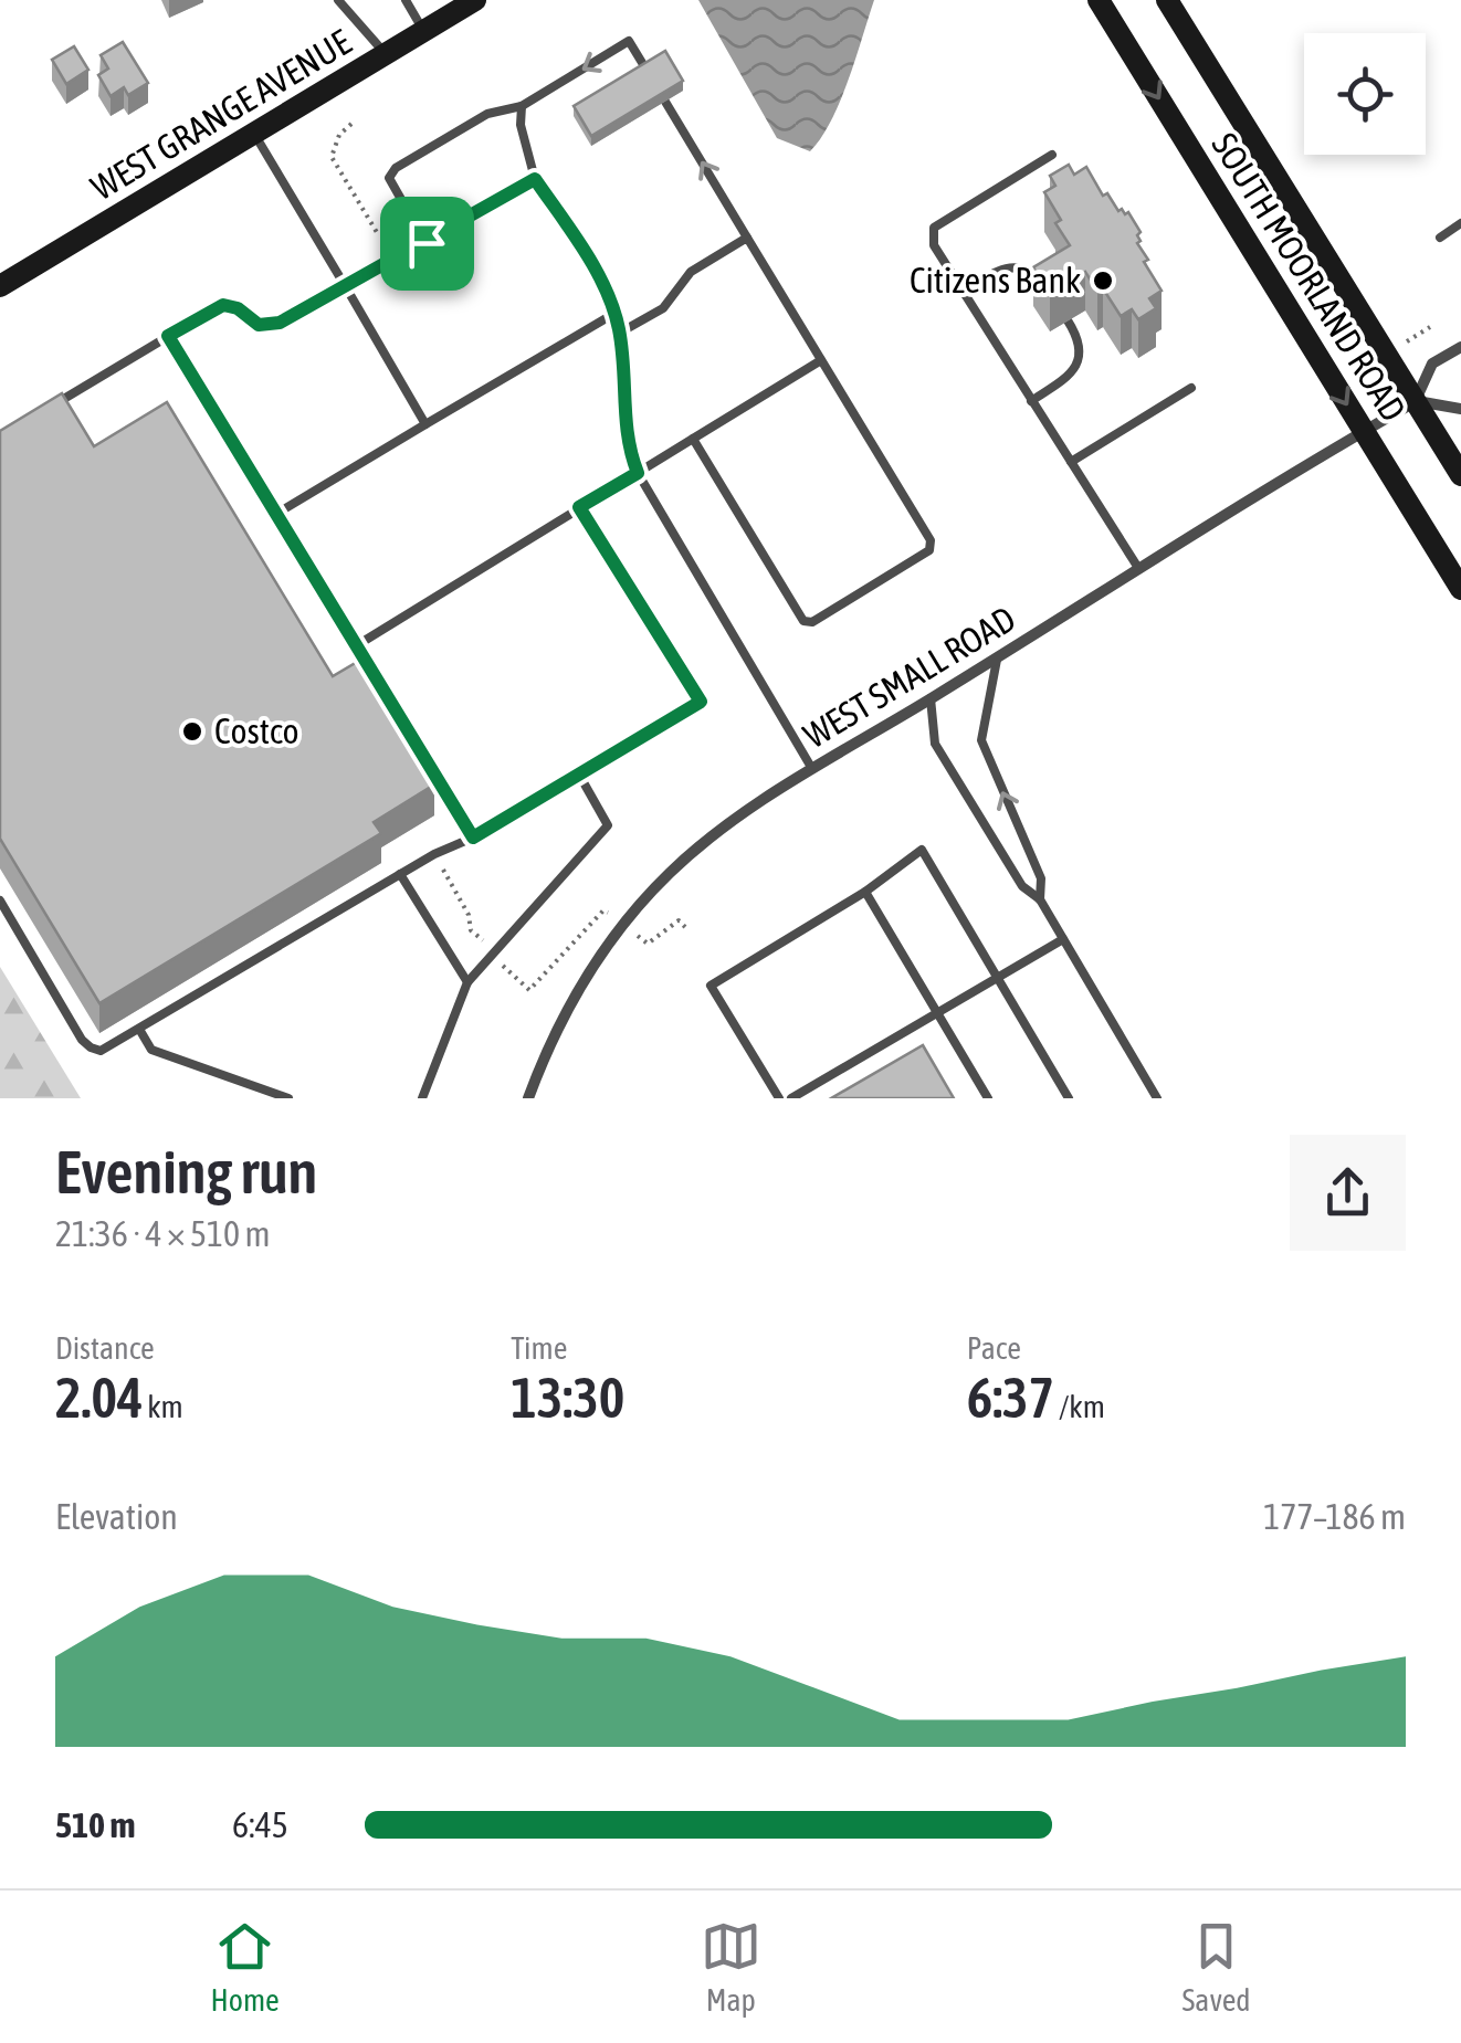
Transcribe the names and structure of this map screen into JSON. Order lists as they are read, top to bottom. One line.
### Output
{"streets":{"main road":["WEST GRANGE AVENUE","SOUTH MOORLAND ROAD"],"street":["WEST SMALL ROAD"]},"crossings":[["SOUTH MOORLAND ROAD","WEST SMALL ROAD"]],"places":["Citizens Bank","Costco"],"page":{"heading":["Evening run","21:36 · 4 × 510 m"],"stats":[["Distance","2.04 km"],["Time","13:30"],["Pace","6:37 /km"]],"chart":["Elevation","177–186 m"],"list":[{"name":"510 m","note":"6:45"}],"tabs":["Home","Map","Saved"]}}
